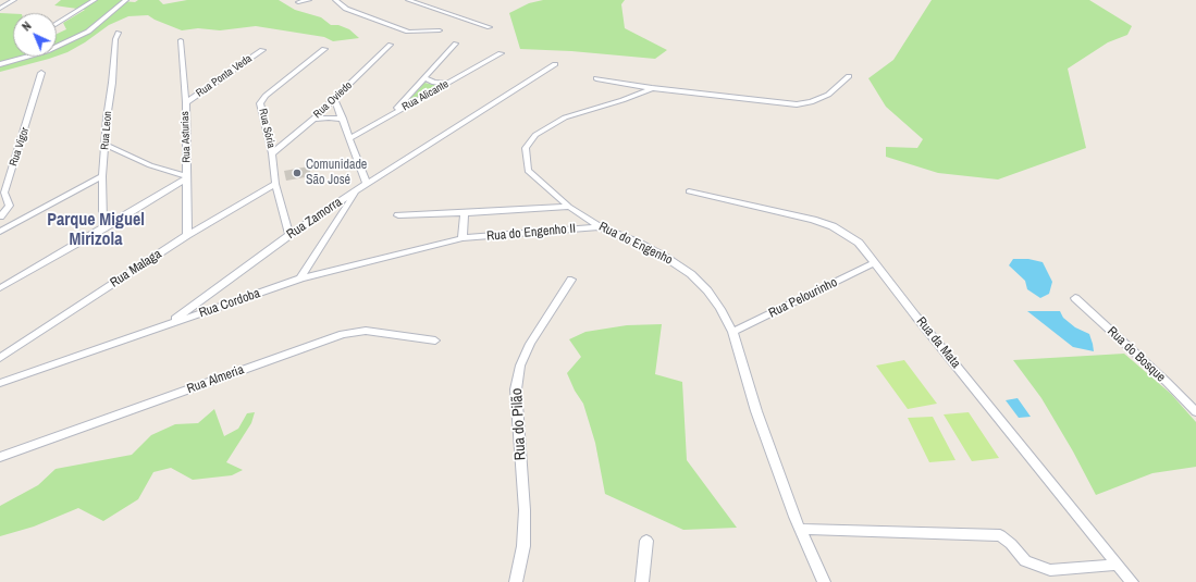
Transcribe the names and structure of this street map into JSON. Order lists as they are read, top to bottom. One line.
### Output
{"streets":{"street":["Rua Ponta Veda","Rua Alicante","Rua Oviedo","Rua Sória","Rua Leon","Rua Asturias","Rua Vigor","Rua Zamorra","Rua do Engenho II","Rua do Engenho","Rua Malaga","Rua Pelourinho","Rua Cordoba","Rua da Mata","Rua do Bosque","Rua Almeria","Rua do Pilão"]},"crossings":[["Rua Ponta Veda","Rua Asturias"],["Rua Oviedo","Rua Sória"],["Rua Sória","Rua Zamorra"],["Rua Sória","Rua Malaga"],["Rua Asturias","Rua Malaga"],["Rua Zamorra","Rua Cordoba"],["Rua do Engenho II","Rua do Engenho"],["Rua do Engenho II","Rua Cordoba"],["Rua do Engenho","Rua Pelourinho"],["Rua Pelourinho","Rua da Mata"]],"districts":["Parque Miguel Mirizola"],"places":["Comunidade São José"],"north":"top left"}
